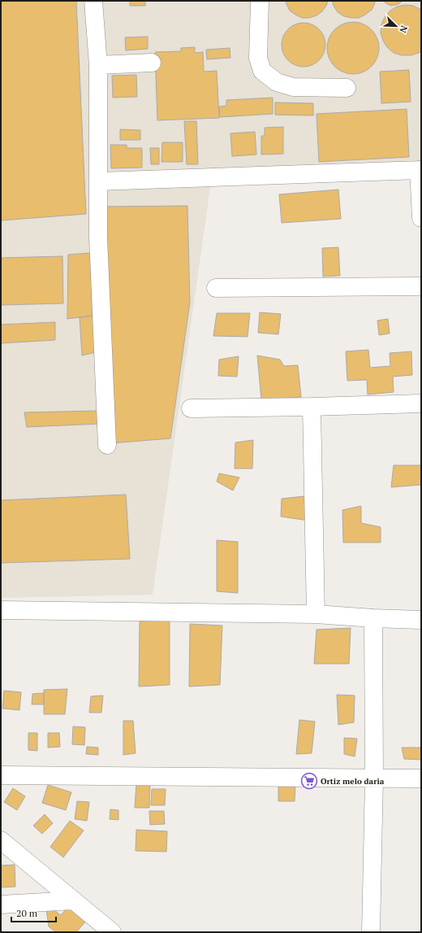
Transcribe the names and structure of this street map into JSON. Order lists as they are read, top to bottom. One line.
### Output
{"places":{"supermarket":["Ortiz melo daria"]},"scale_bar":"20 m","north":"bottom right"}
